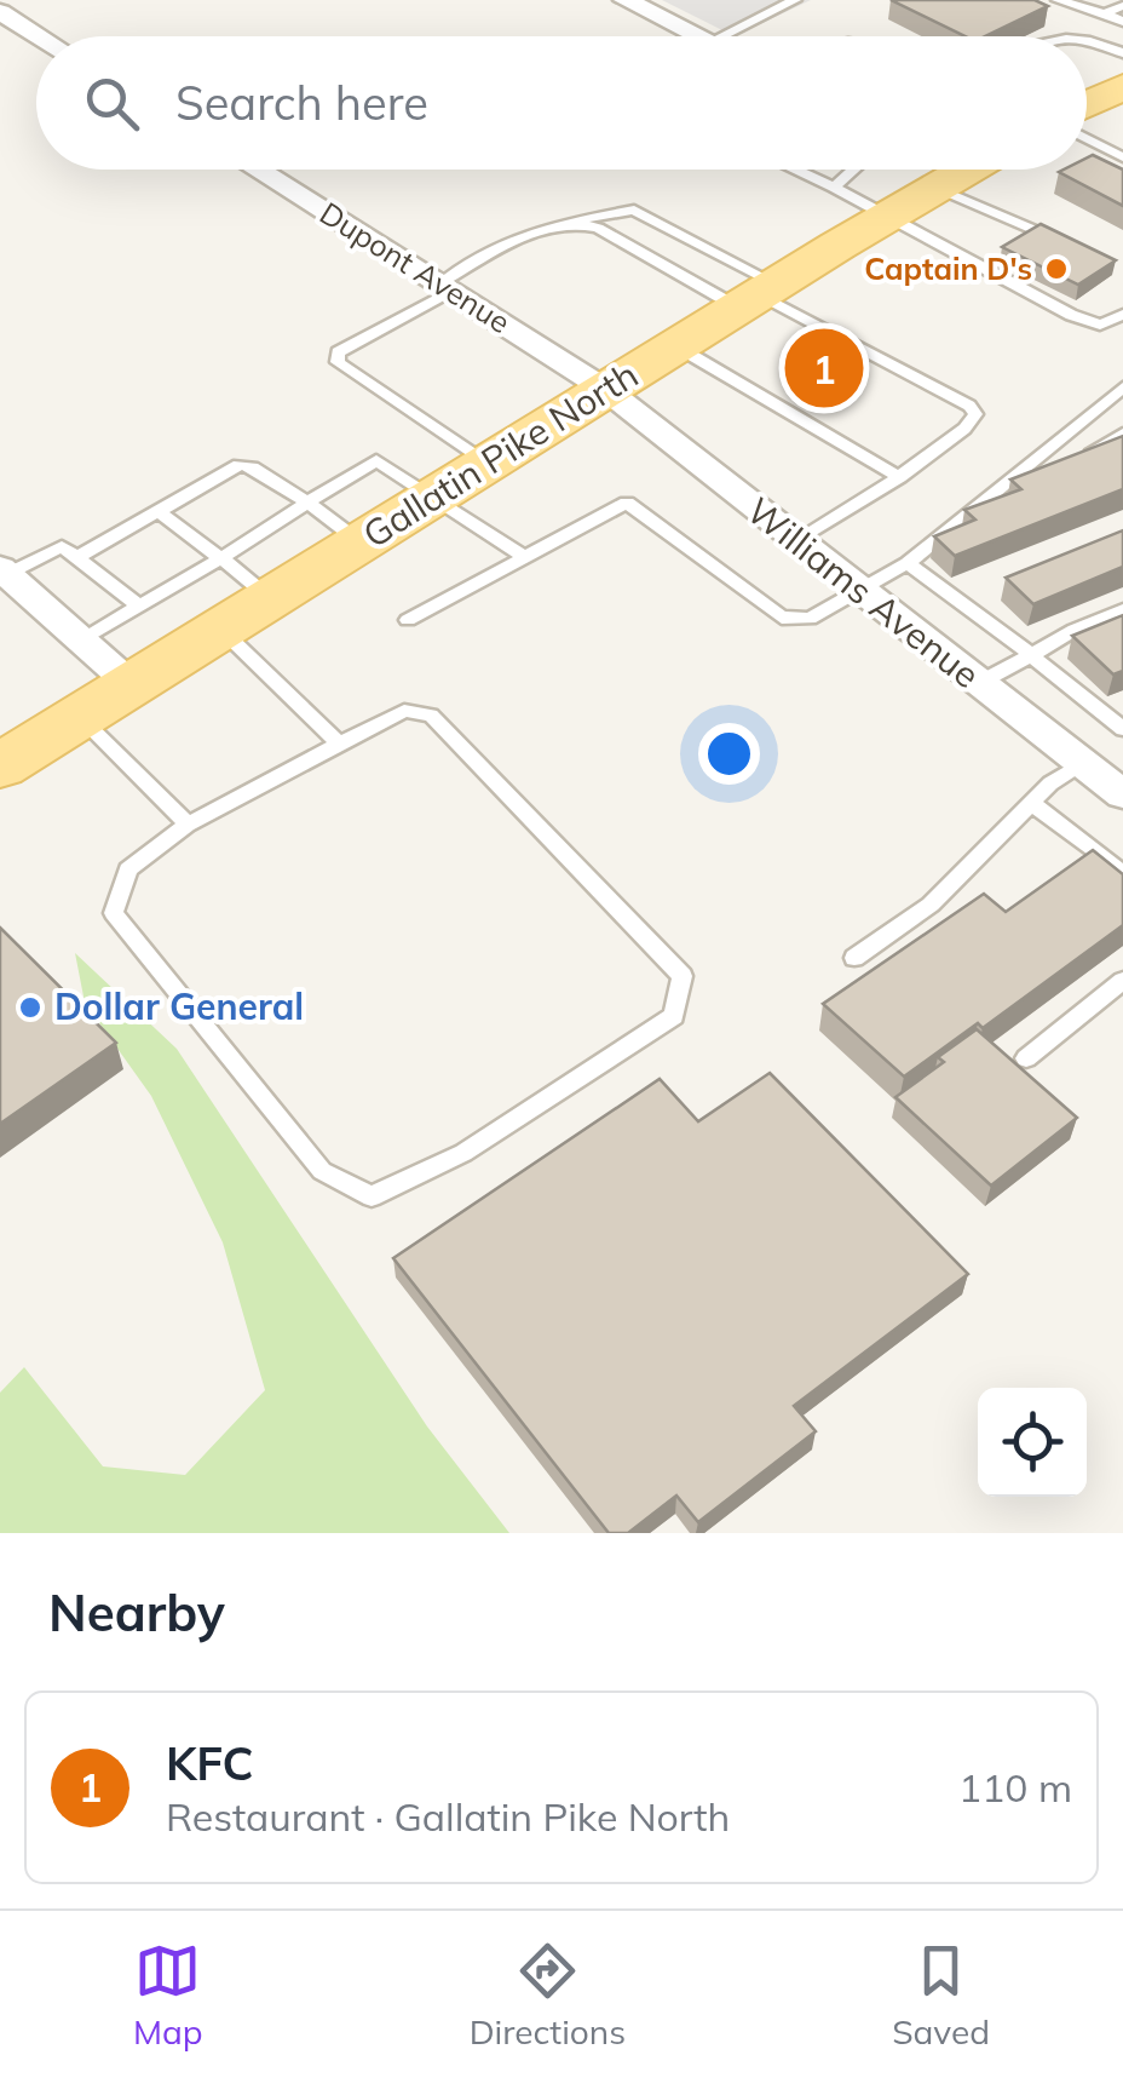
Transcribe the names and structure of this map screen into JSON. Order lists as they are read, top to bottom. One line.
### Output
{"streets":{"main road":["Gallatin Pike North"],"street":["Dupont Avenue","Williams Avenue"]},"crossings":[["Dupont Avenue","Gallatin Pike North"],["Dupont Avenue","Williams Avenue"],["Gallatin Pike North","Williams Avenue"]],"places":["Captain D's","Dollar General"],"page":{"search":"Search here","pins":"1","heading":"Nearby","list":[{"mark":"1","name":"KFC","note":"Restaurant · Gallatin Pike North","value":"110 m"}],"nav":["Map","Directions","Saved"]}}
